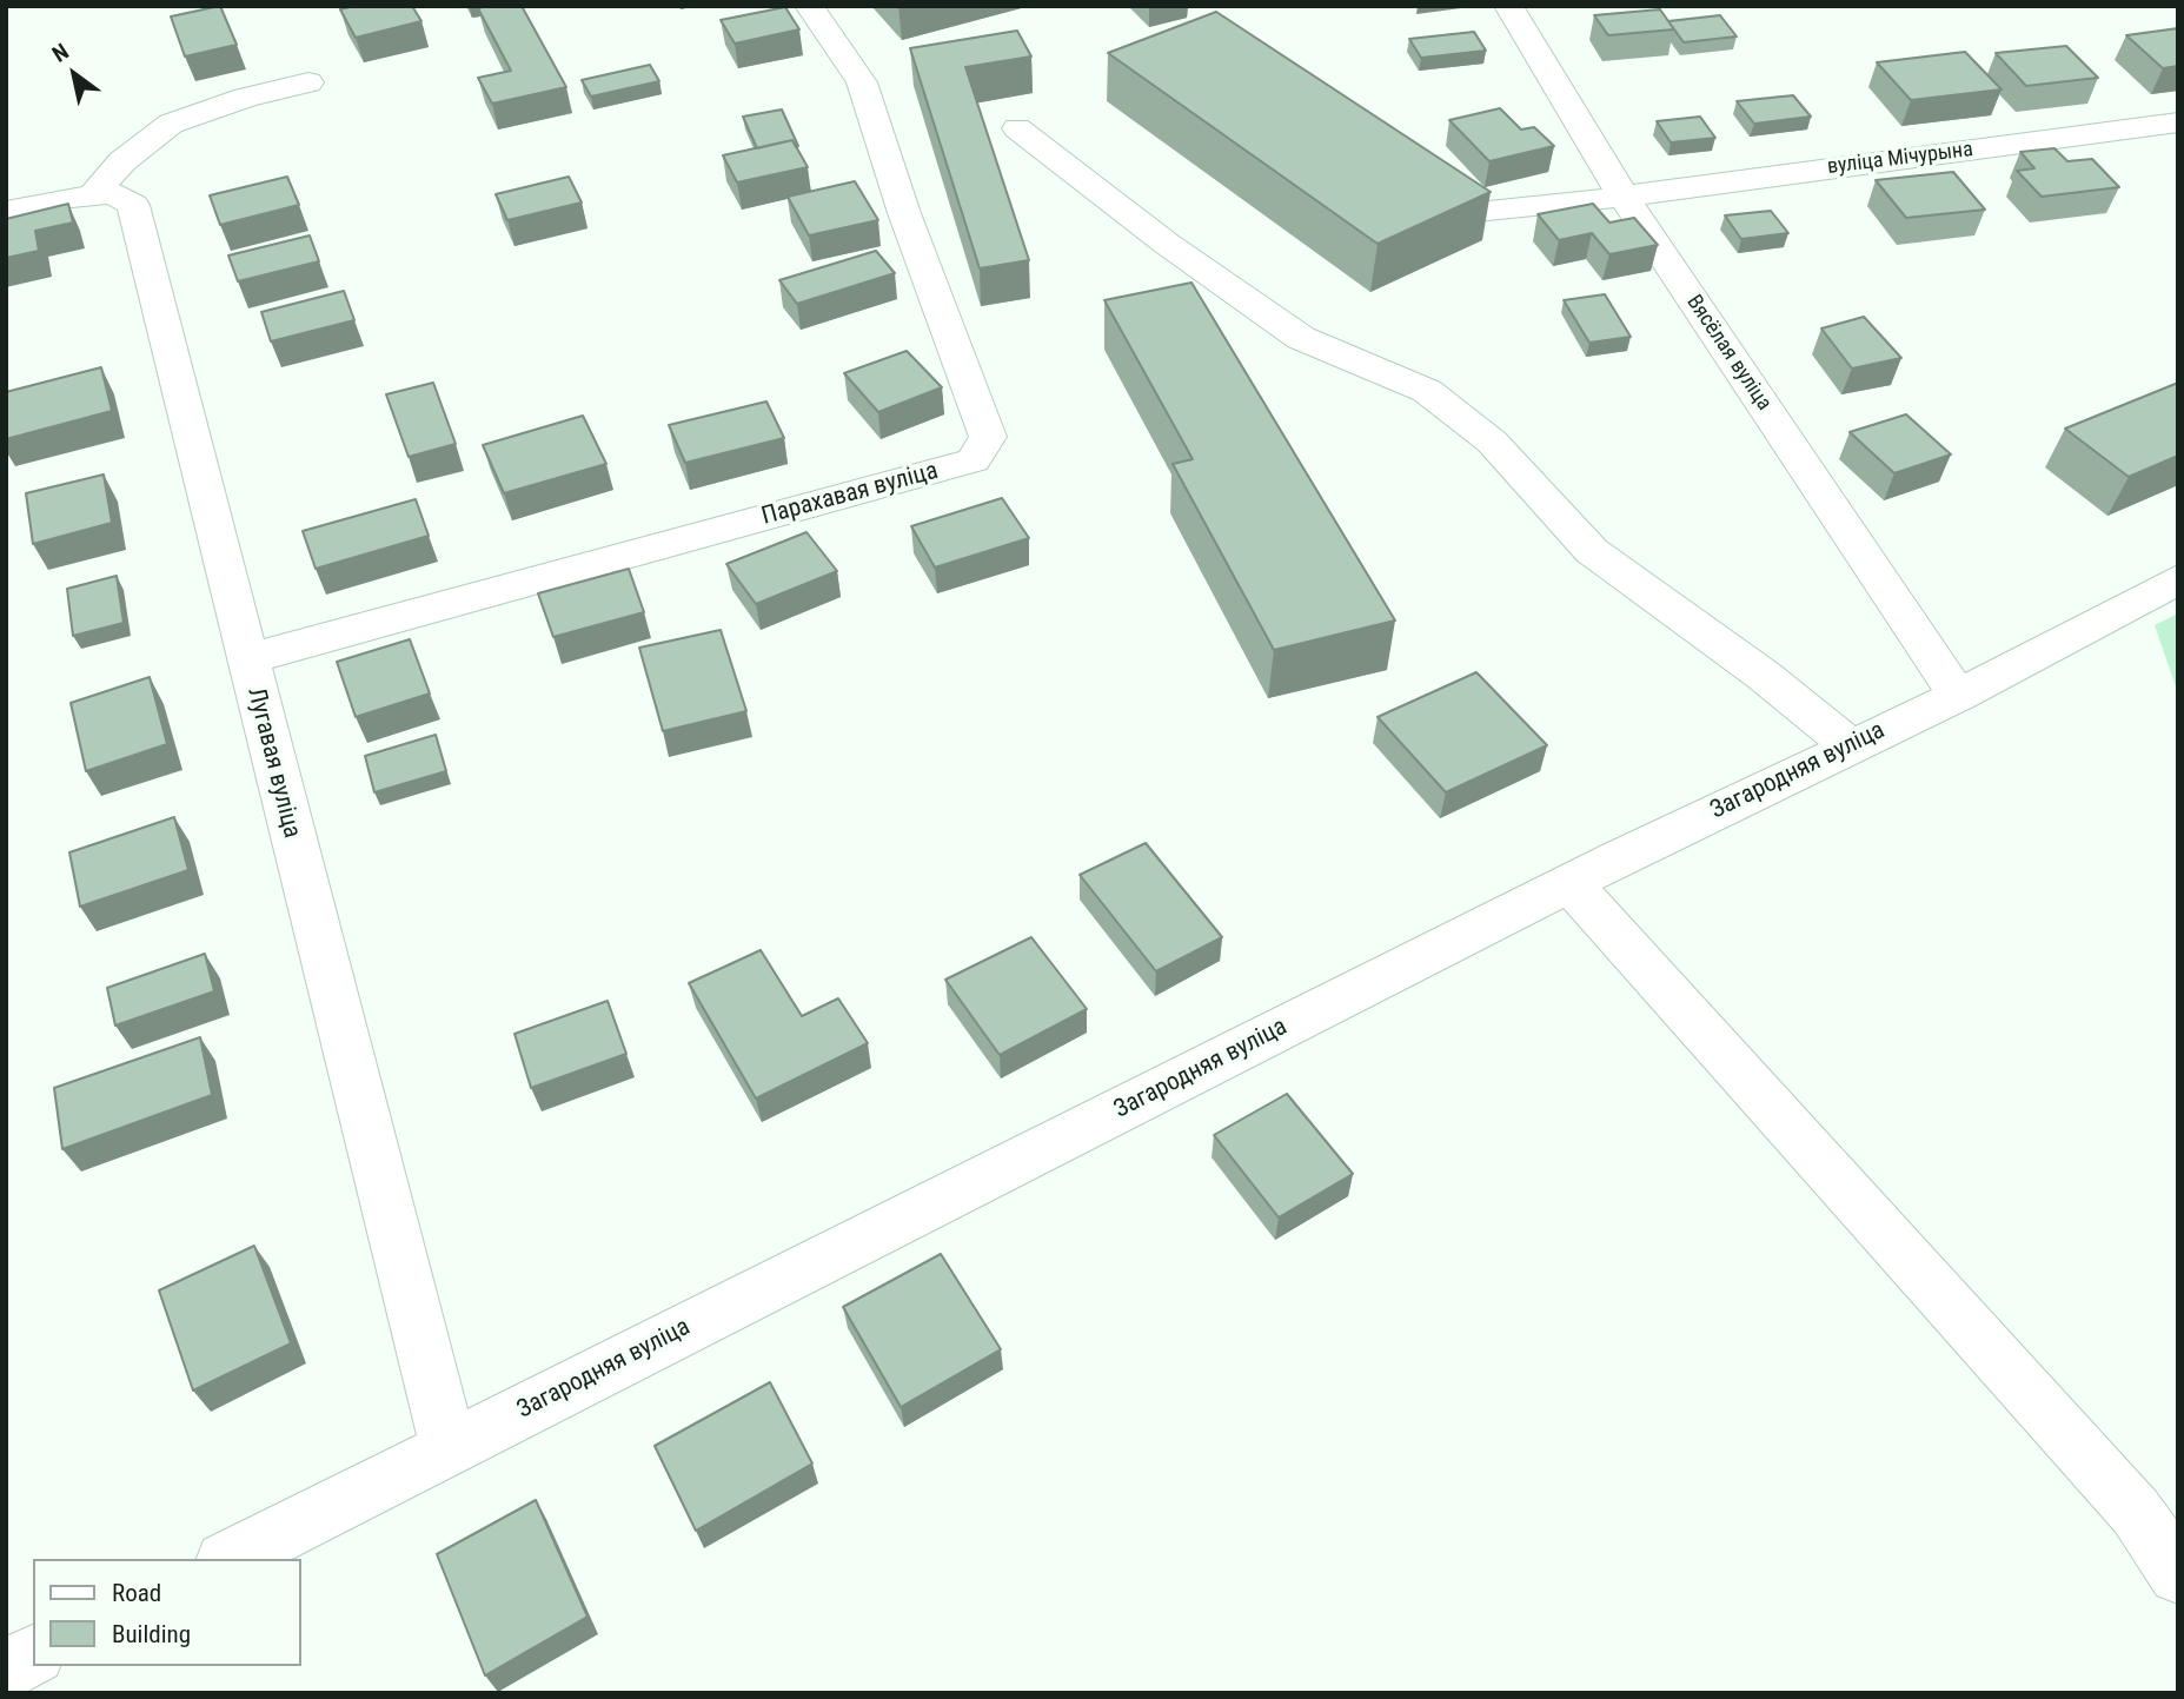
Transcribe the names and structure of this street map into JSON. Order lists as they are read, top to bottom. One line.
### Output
{"streets":{"street":["вуліца Мічурына","Вясёлая вуліца","Парахавая вуліца","Лугавая вуліца","Загародняя вуліца"]},"crossings":[["вуліца Мічурына","Вясёлая вуліца"],["Вясёлая вуліца","Загародняя вуліца"],["Парахавая вуліца","Лугавая вуліца"],["Лугавая вуліца","Загародняя вуліца"]],"legend":["Road","Building"],"north":"top left"}
